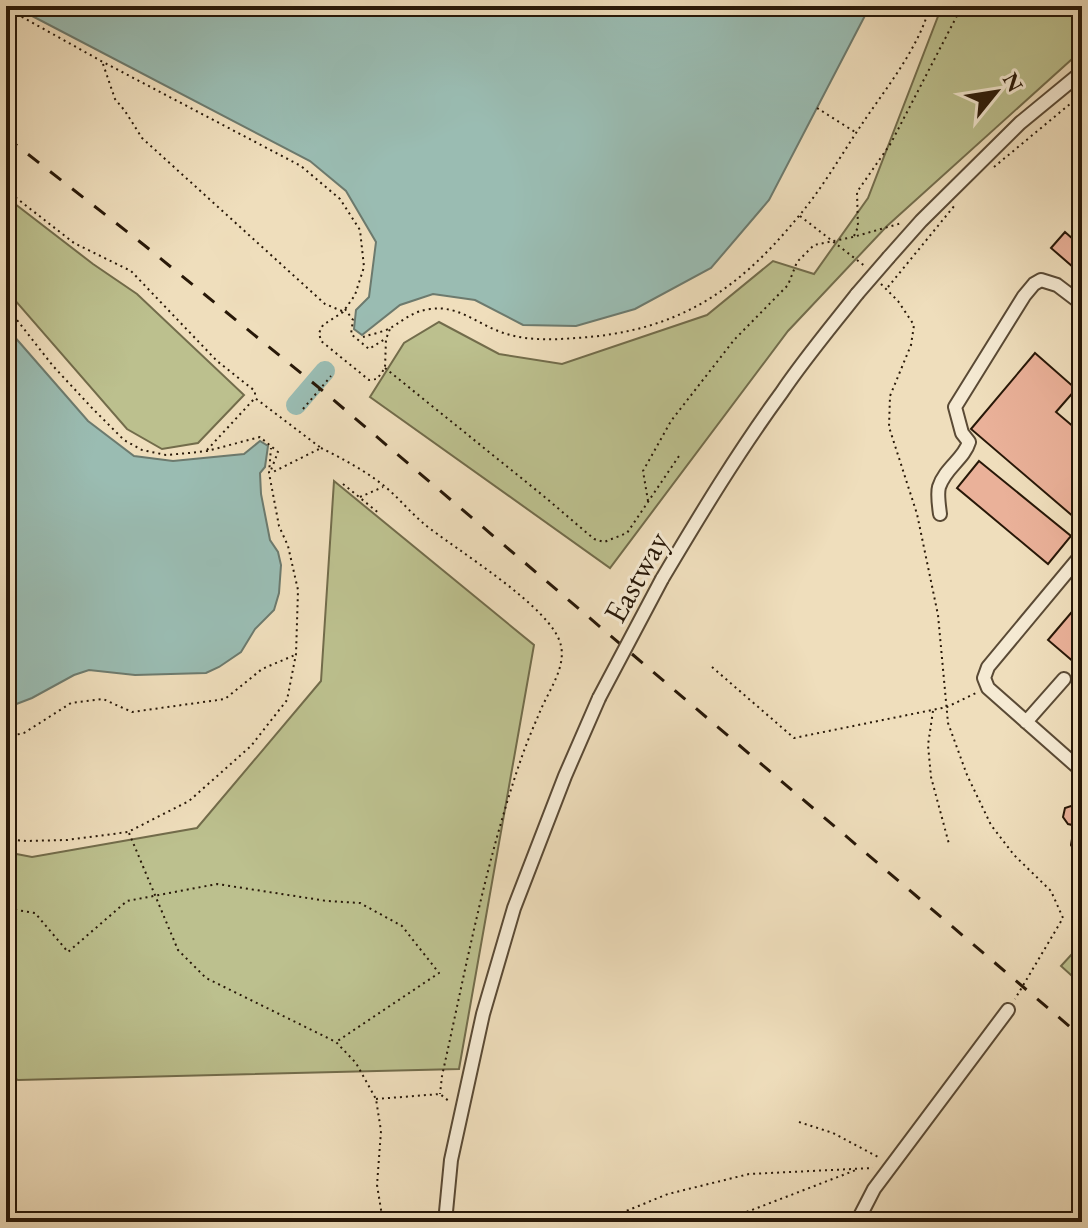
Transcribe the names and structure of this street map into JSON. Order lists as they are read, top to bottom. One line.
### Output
{"streets":{"street":["Eastway"]},"north":"top right"}
